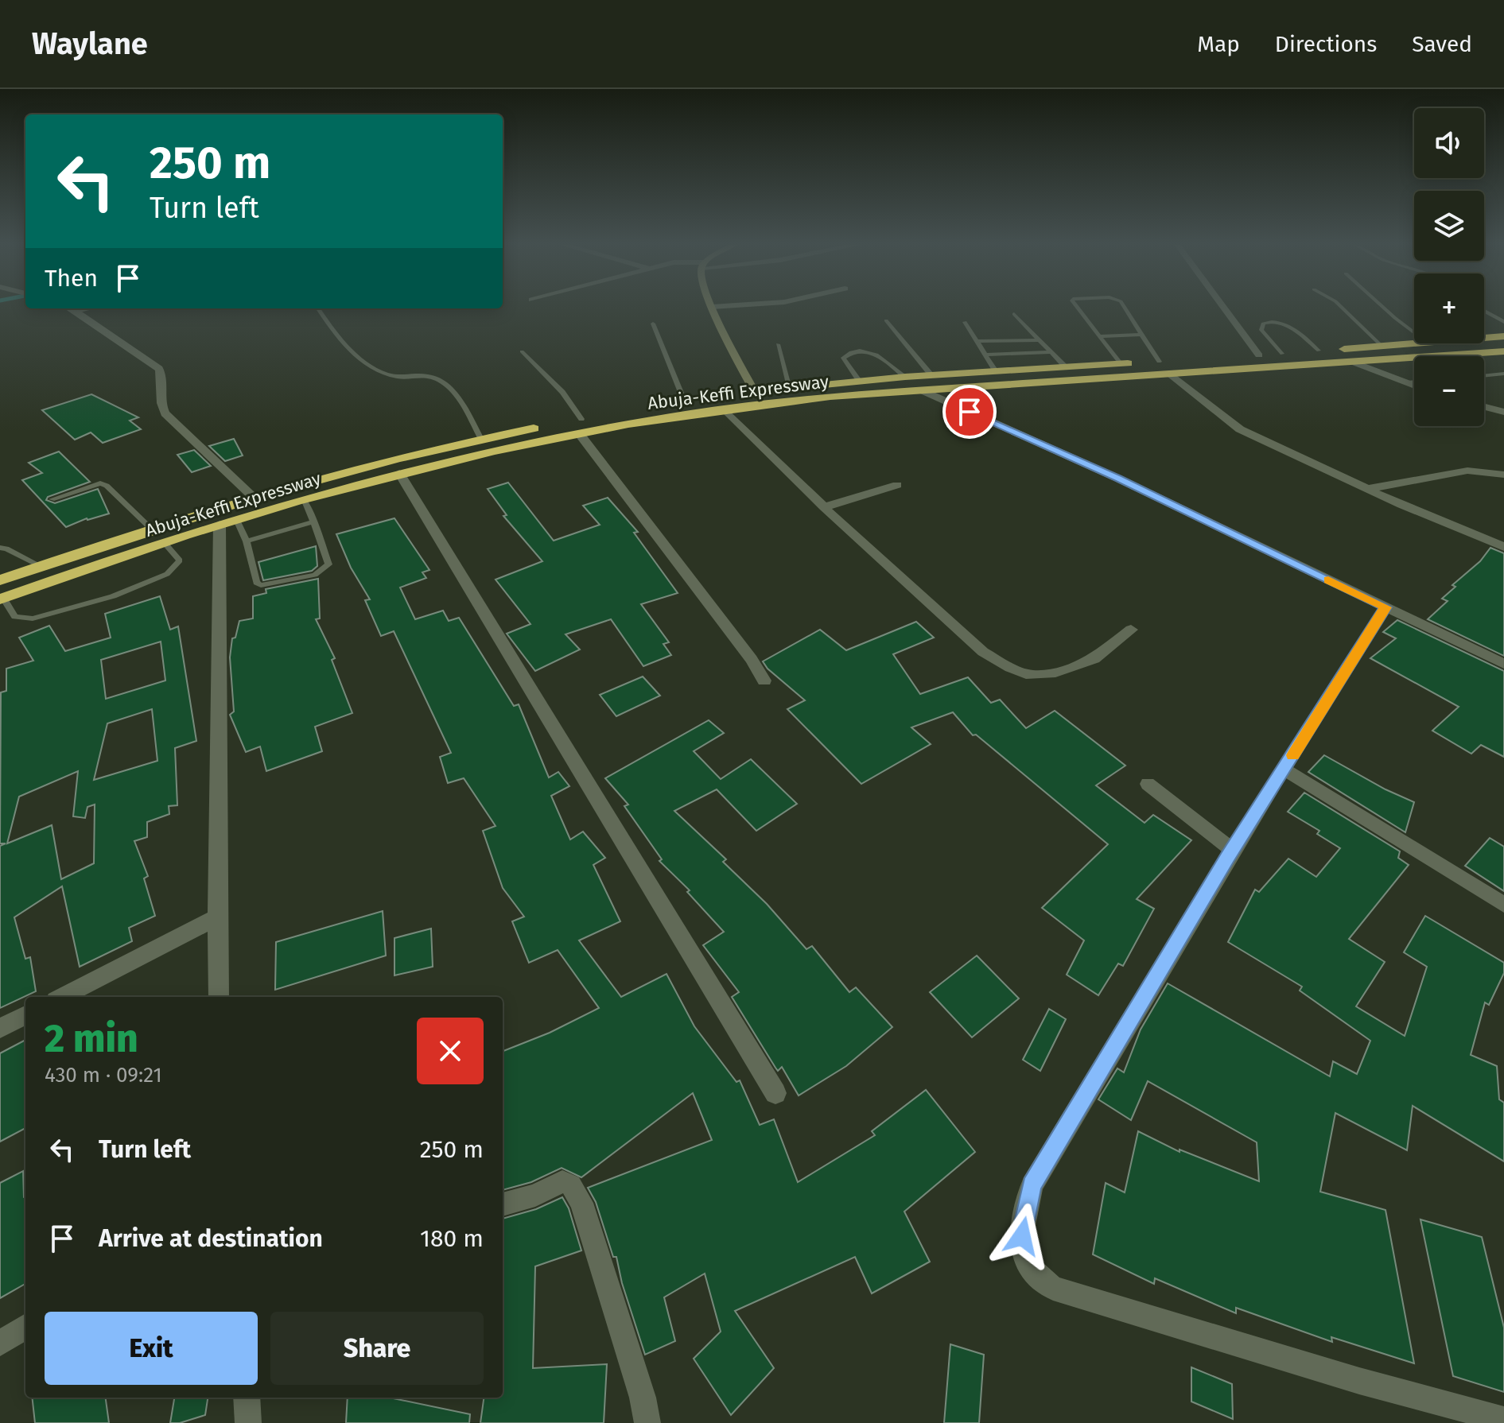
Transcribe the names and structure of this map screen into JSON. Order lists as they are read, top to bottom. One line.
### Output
{"streets":{"highway":["Abuja-Keffi Expressway"]},"page":{"header":"Waylane","nav":["Map","Directions","Saved"],"map_buttons":["+","−"],"turn":["250 m","Turn left"],"then":"Then","heading":["2 min","430 m · 09:21"],"list":[{"name":"Turn left","value":"250 m"},{"name":"Arrive at destination","value":"180 m"}],"buttons":["Exit","Share"]}}
